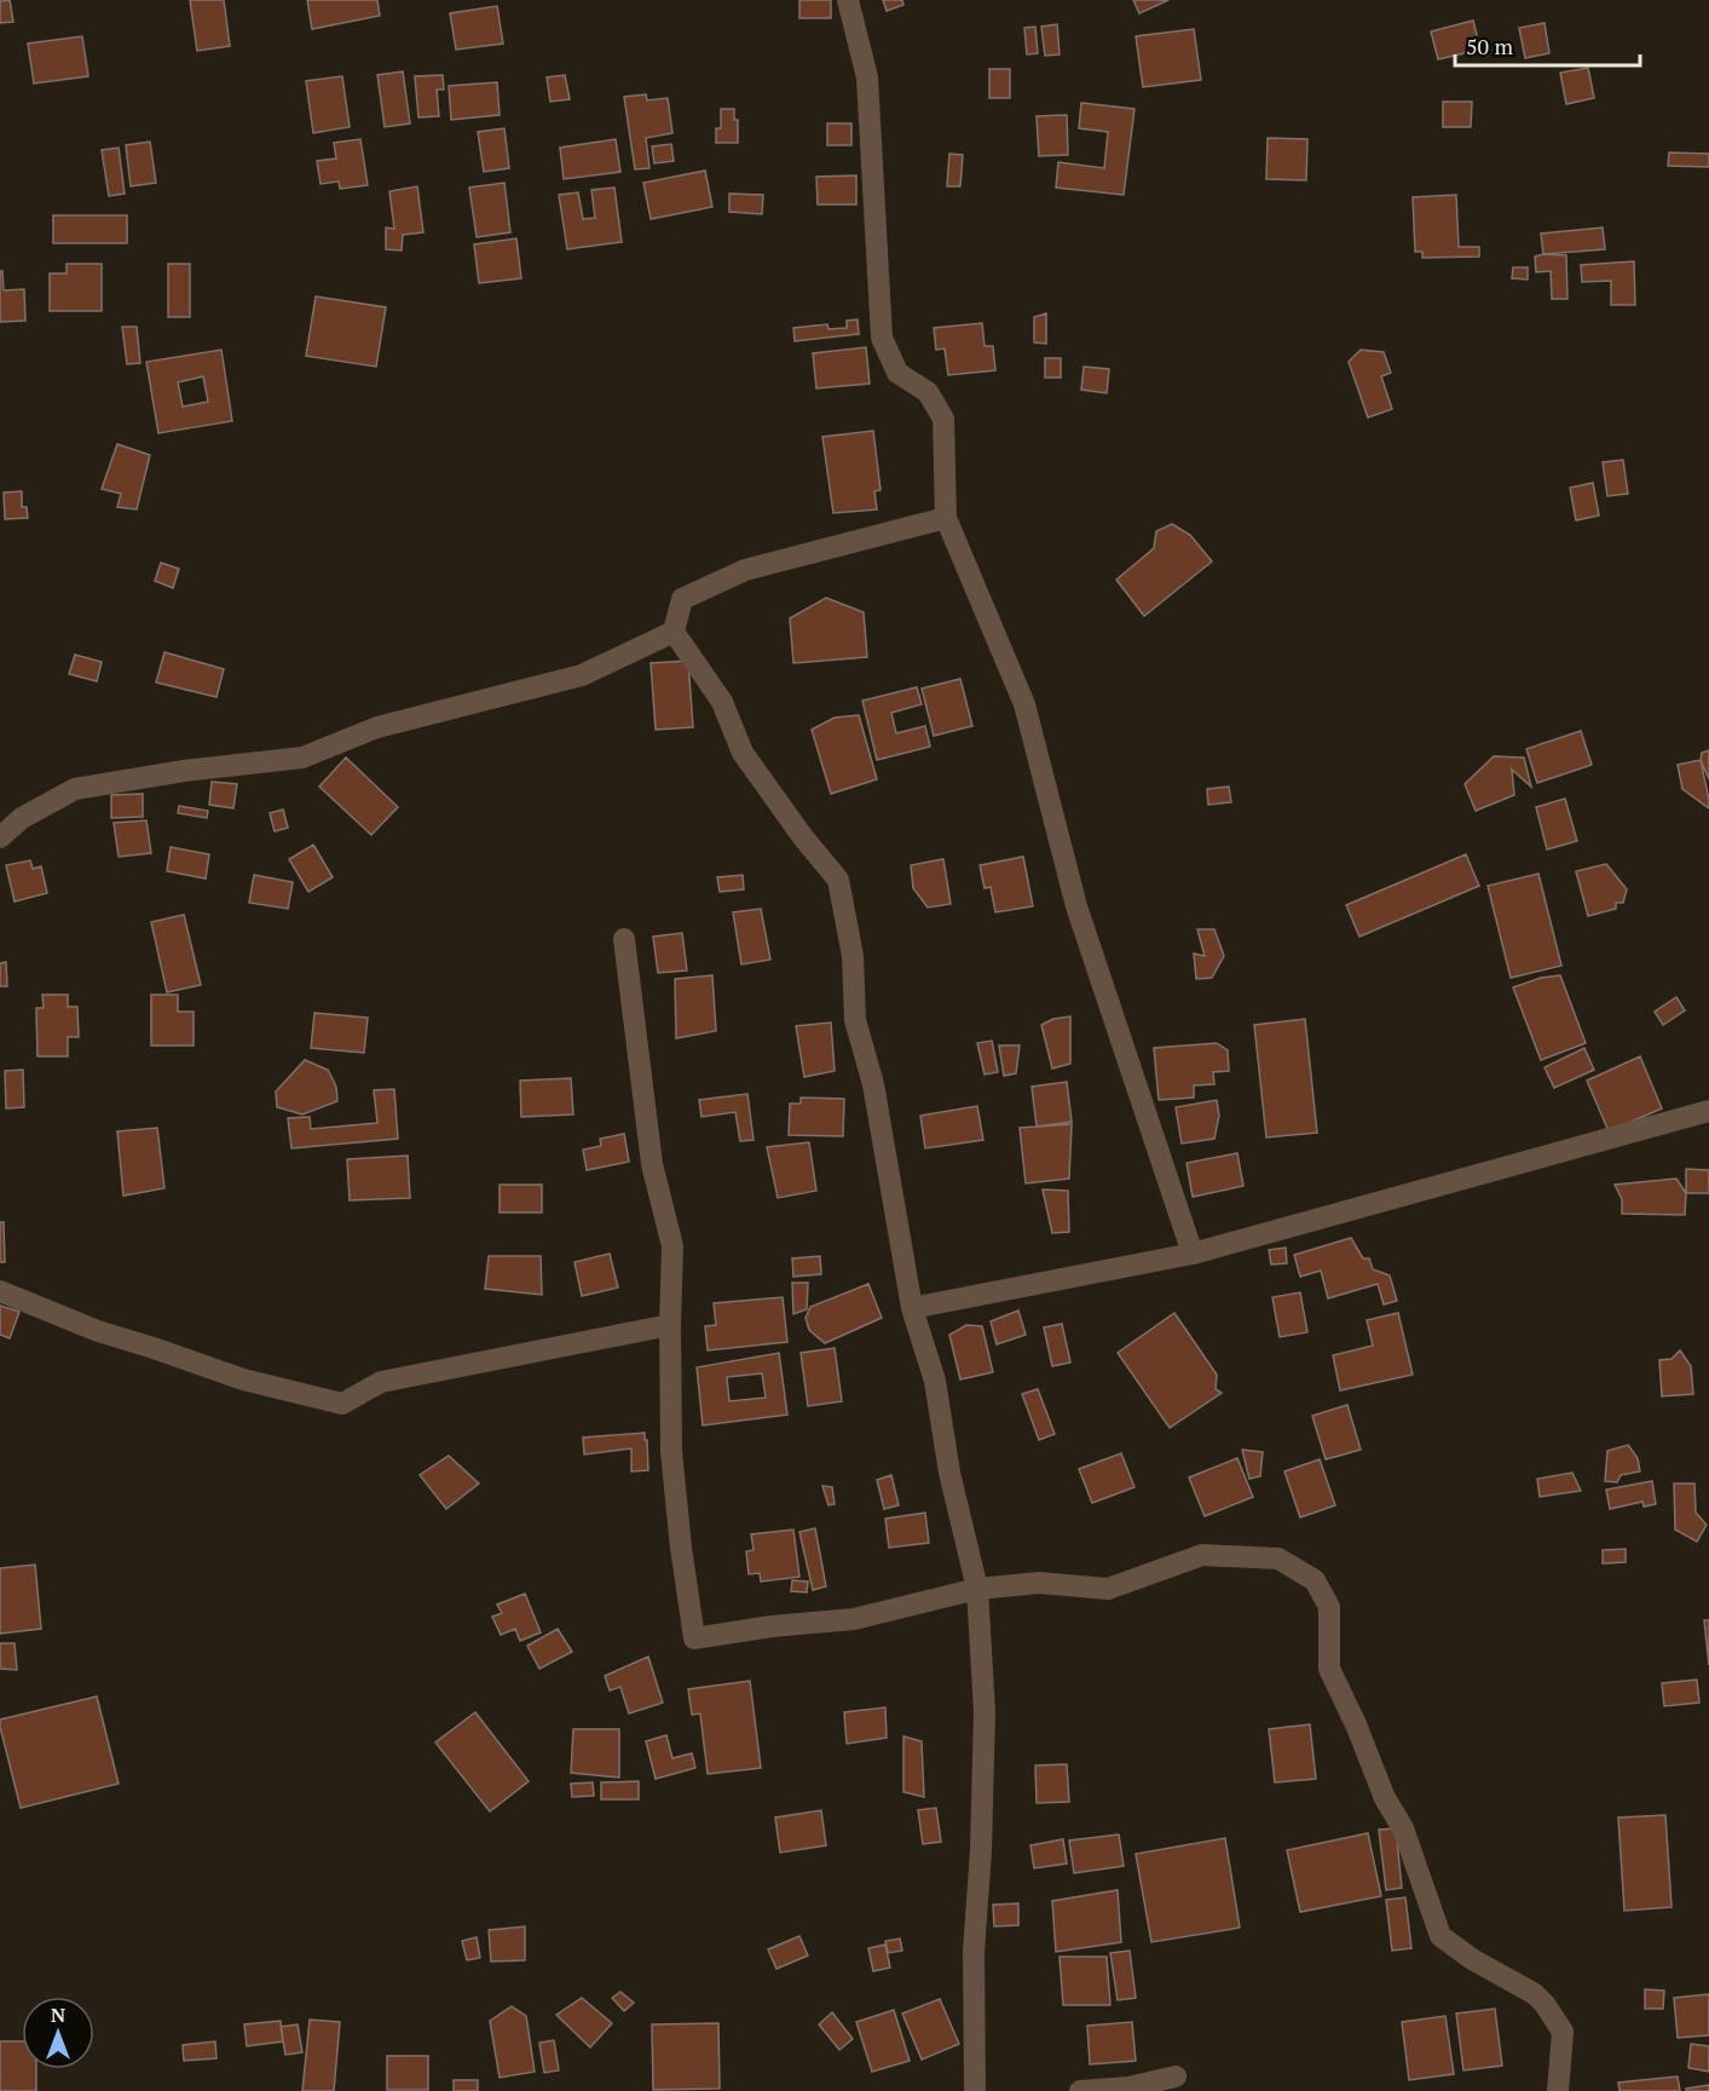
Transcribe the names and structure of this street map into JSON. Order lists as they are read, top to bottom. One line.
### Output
{"scale_bar":"50 m","north":"top"}
